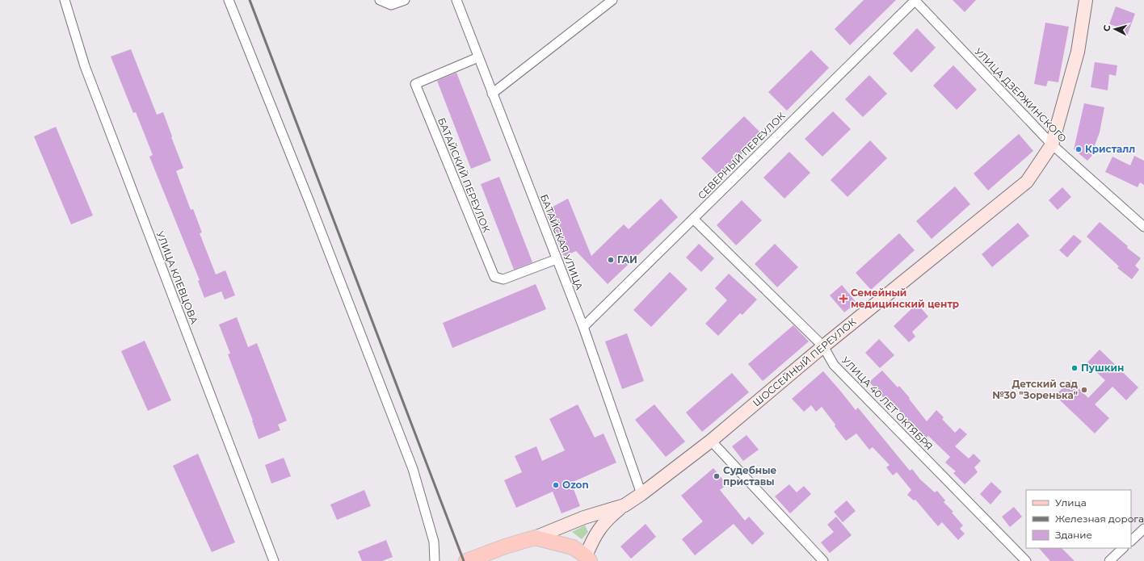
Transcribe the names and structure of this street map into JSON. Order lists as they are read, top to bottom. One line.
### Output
{"streets":{"main road":["ШОССЕЙНЫЙ ПЕРЕУЛОК"],"street":["УЛИЦА ДЗЕРЖИНСКОГО","СЕВЕРНЫЙ ПЕРЕУЛОК","БАТАЙСКИЙ ПЕРЕУЛОК","БАТАЙСКАЯ УЛИЦА","УЛИЦА КЛЕВЦОВА","УЛИЦА 40 ЛЕТ ОКТЯБРЯ"]},"crossings":[["УЛИЦА ДЗЕРЖИНСКОГО","СЕВЕРНЫЙ ПЕРЕУЛОК"],["УЛИЦА ДЗЕРЖИНСКОГО","ШОССЕЙНЫЙ ПЕРЕУЛОК"],["СЕВЕРНЫЙ ПЕРЕУЛОК","БАТАЙСКАЯ УЛИЦА"],["СЕВЕРНЫЙ ПЕРЕУЛОК","УЛИЦА 40 ЛЕТ ОКТЯБРЯ"],["БАТАЙСКИЙ ПЕРЕУЛОК","БАТАЙСКАЯ УЛИЦА"],["БАТАЙСКАЯ УЛИЦА","ШОССЕЙНЫЙ ПЕРЕУЛОК"],["ШОССЕЙНЫЙ ПЕРЕУЛОК","УЛИЦА 40 ЛЕТ ОКТЯБРЯ"]],"places":{"other":["Кристалл","ГАИ","Пушкин","Детский сад №30 \"Зоренька\"","Судебные приставы","Ozon"],"health":["Семейный медицинский центр"]},"legend":["Улица","Железная дорога","Здание"],"north":"left"}
